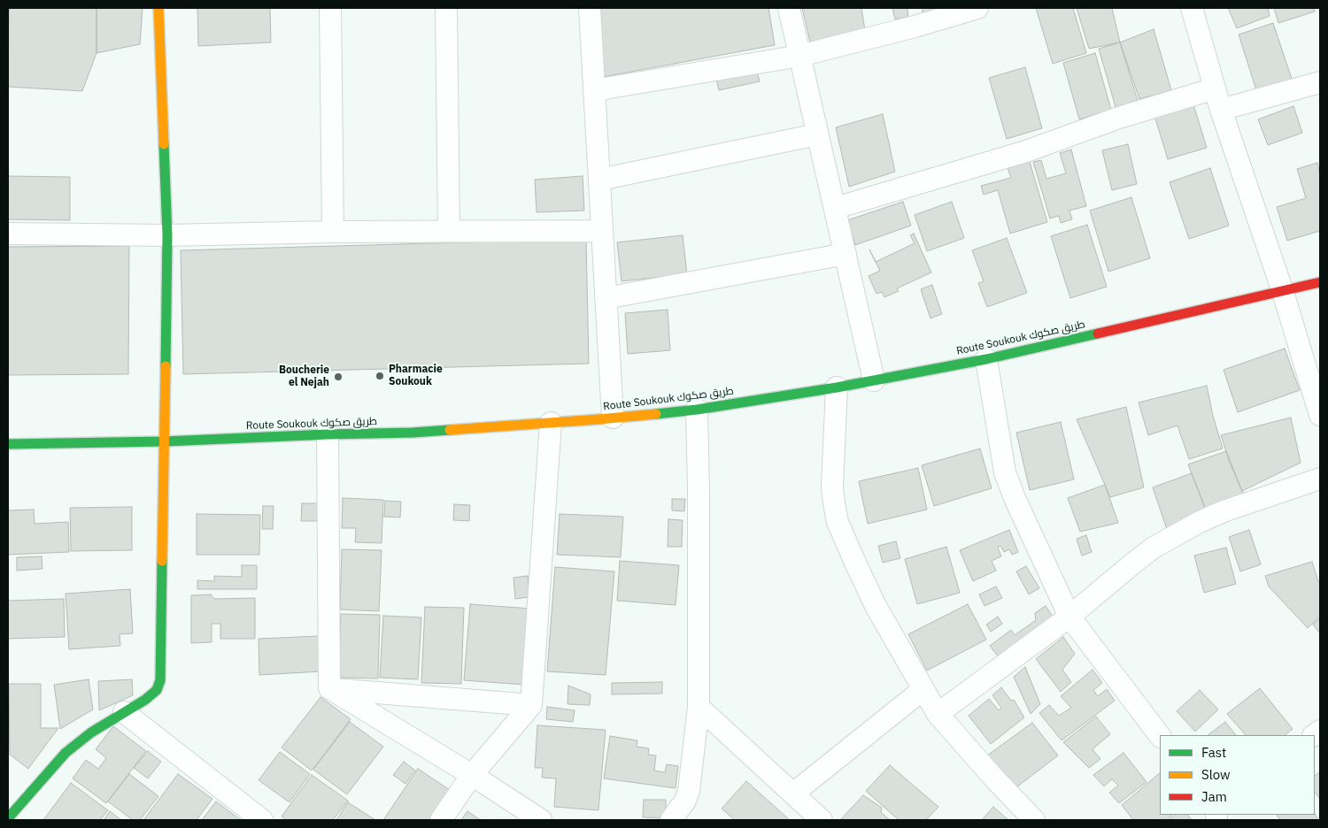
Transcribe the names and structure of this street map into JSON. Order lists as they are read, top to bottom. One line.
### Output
{"streets":{"street":["Route Soukouk طريق صكوك"]},"places":["Pharmacie Soukouk","Boucherie el Nejah"],"legend":["Fast","Slow","Jam"]}
